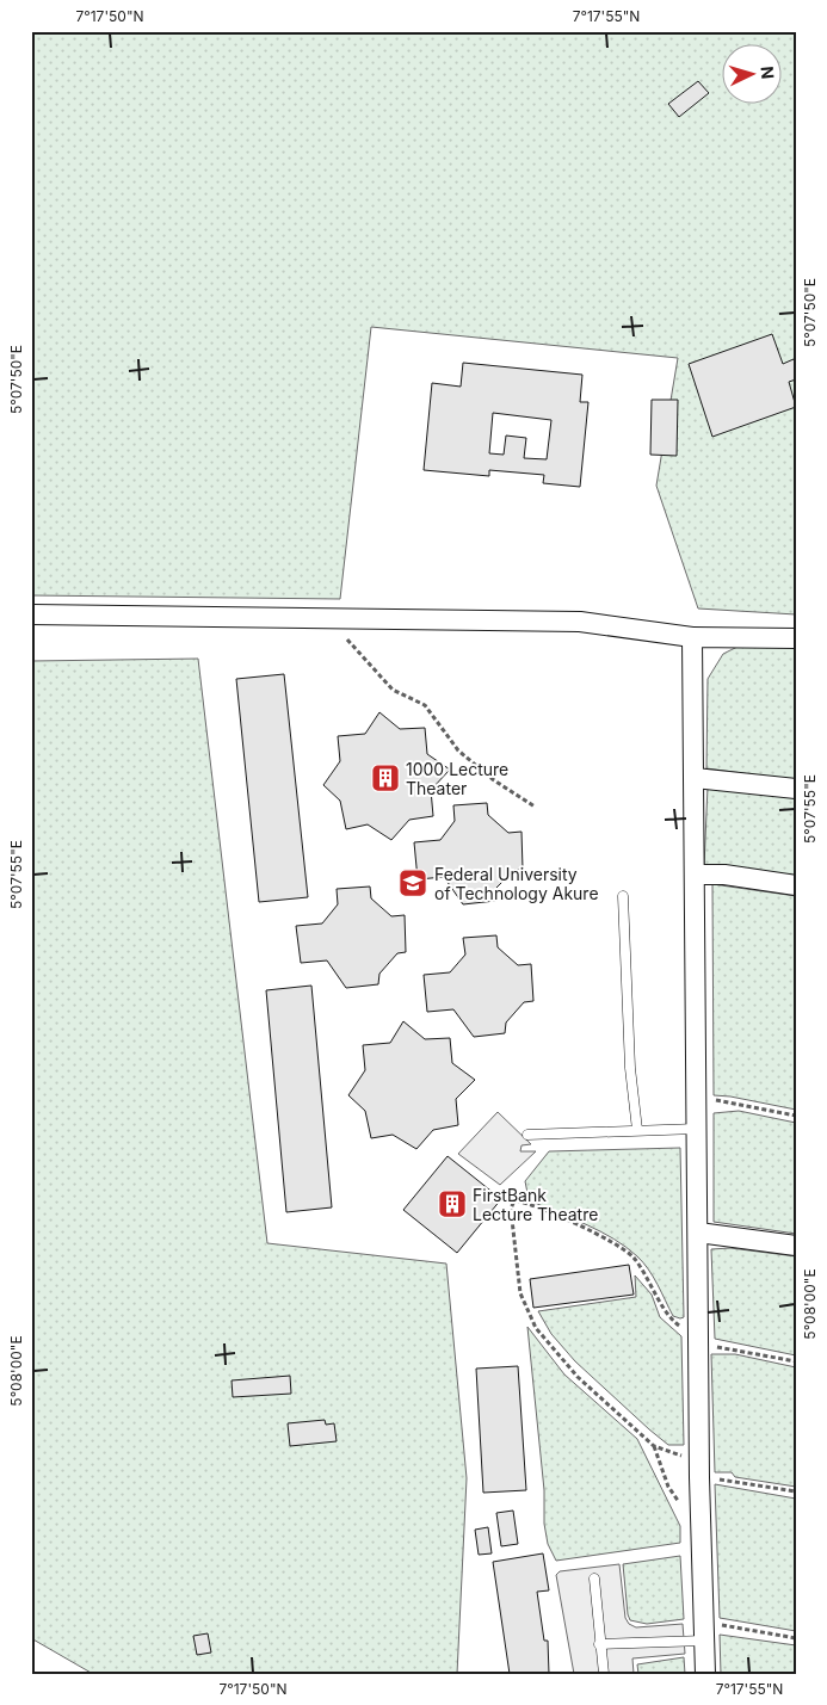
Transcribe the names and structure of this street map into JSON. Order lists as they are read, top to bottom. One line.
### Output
{"places":{"building":["1000 Lecture Theater","FirstBank Lecture Theatre"],"school or university":["Federal University of Technology Akure"]},"north":"right","coordinates":["7°17'50\"N","7°17'55\"N","5°07'50\"E","5°07'55\"E","5°08'00\"E"]}
